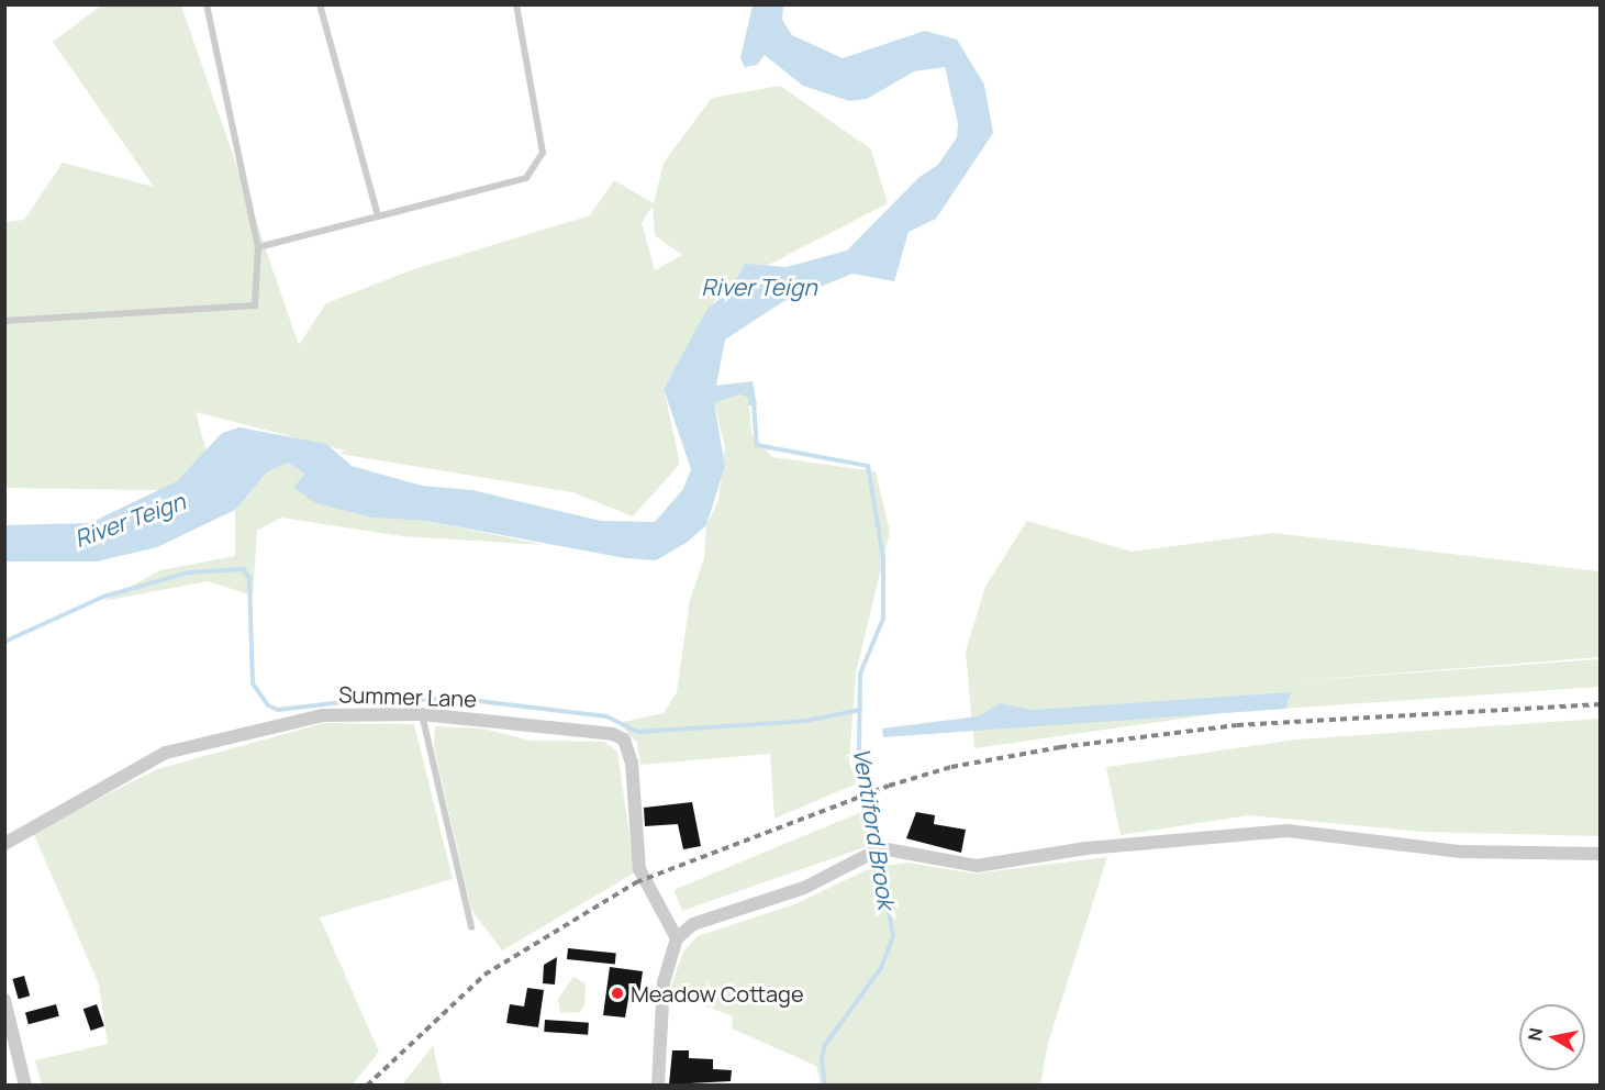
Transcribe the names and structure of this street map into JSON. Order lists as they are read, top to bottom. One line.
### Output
{"streets":{"street":["Summer Lane"]},"water":["River Teign","Ventiford Brook"],"places":["Meadow Cottage"],"north":"left"}
